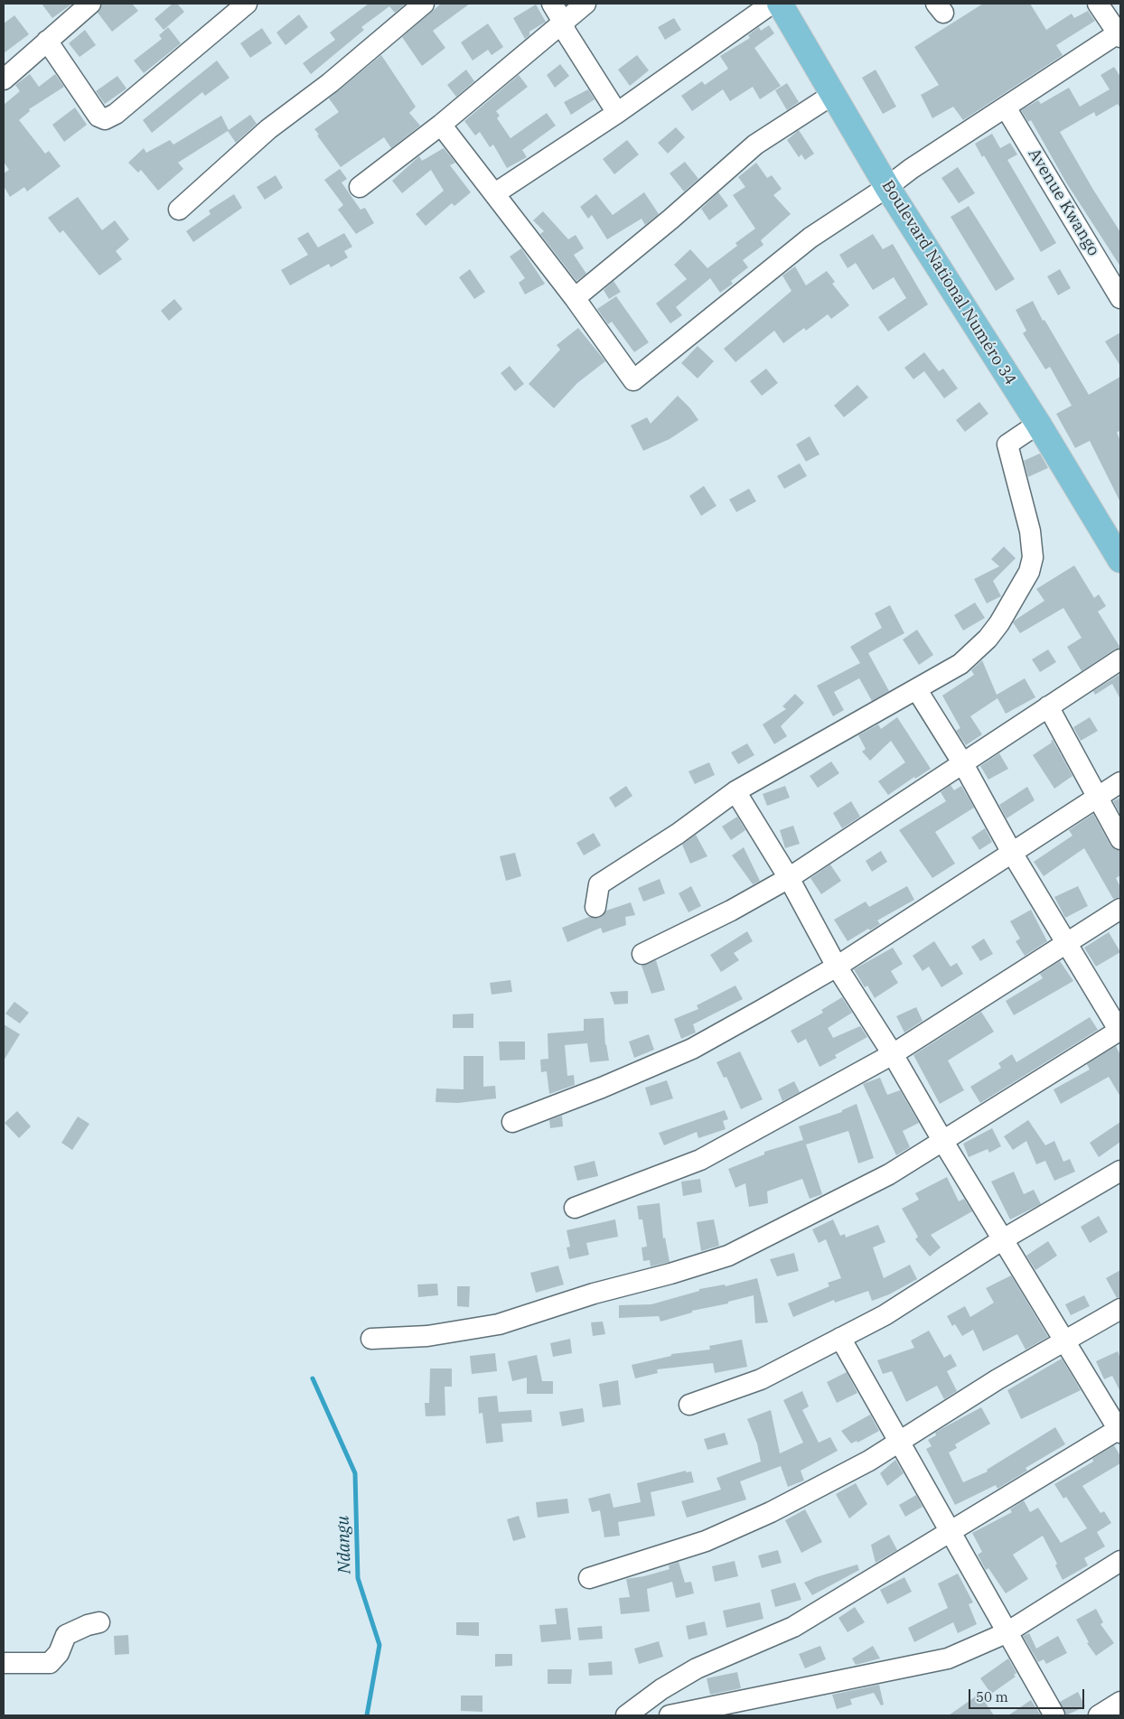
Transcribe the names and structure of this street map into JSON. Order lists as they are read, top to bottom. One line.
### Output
{"streets":{"main road":["Boulevard National Numéro 34"],"street":["Avenue Kwango"]},"water":["Ndangu"],"scale_bar":"50 m"}
